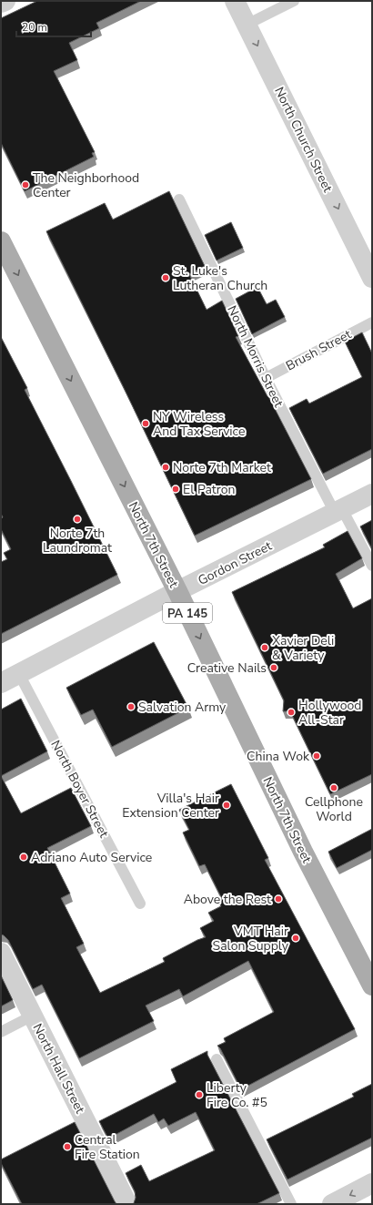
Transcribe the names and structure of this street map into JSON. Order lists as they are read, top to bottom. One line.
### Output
{"streets":{"main road":["North 7th Street","PA 145"],"street":["North Church Street","Gordon Street","North Hall Street"],"lane":["Brush Street","North Morris Street","North Boyer Street"]},"crossings":[["Brush Street","North Morris Street"],["North Morris Street","Gordon Street"],["North 7th Street","Gordon Street"],["Gordon Street","North Boyer Street"]],"one_way":["North Church Street","North 7th Street"],"places":["The Neighborhood Center","St. Luke's Lutheran Church","NY Wireless And Tax Service","Norte 7th Market","El Patron","Norte 7th Laundromat","Xavier Deli & Variety","Creative Nails","Salvation Army","Hollywood All-Star","China Wok","Cellphone World","Villa's Hair Extension Center","Adriano Auto Service","Above the Rest","VMT Hair Salon Supply","Liberty Fire Co. #5","Central Fire Station"],"scale_bar":"20 m"}
